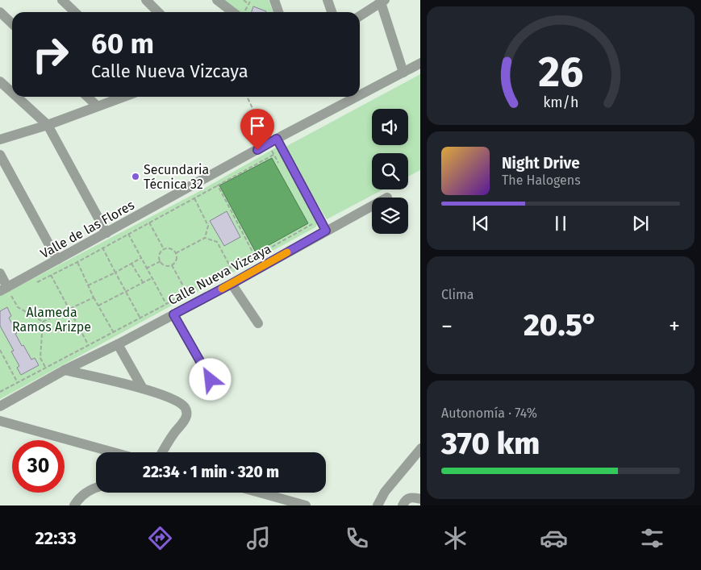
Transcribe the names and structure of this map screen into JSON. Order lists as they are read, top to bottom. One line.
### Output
{"streets":{"street":["Valle de las Flores","Calle Nueva Vizcaya"]},"parks":["Alameda Ramos Arizpe"],"places":["Secundaria Técnica 32"],"page":{"turn":["60 m","Calle Nueva Vizcaya"],"song":["Night Drive","The Halogens"],"tile":["Clima",["Autonomía · 74%","370 km"]],"heat":["−","20.5°","+"],"limit":"30","trip":"22:34 · 1 min · 320 m","tabs":"22:33","gauge":["26","km/h"]}}
